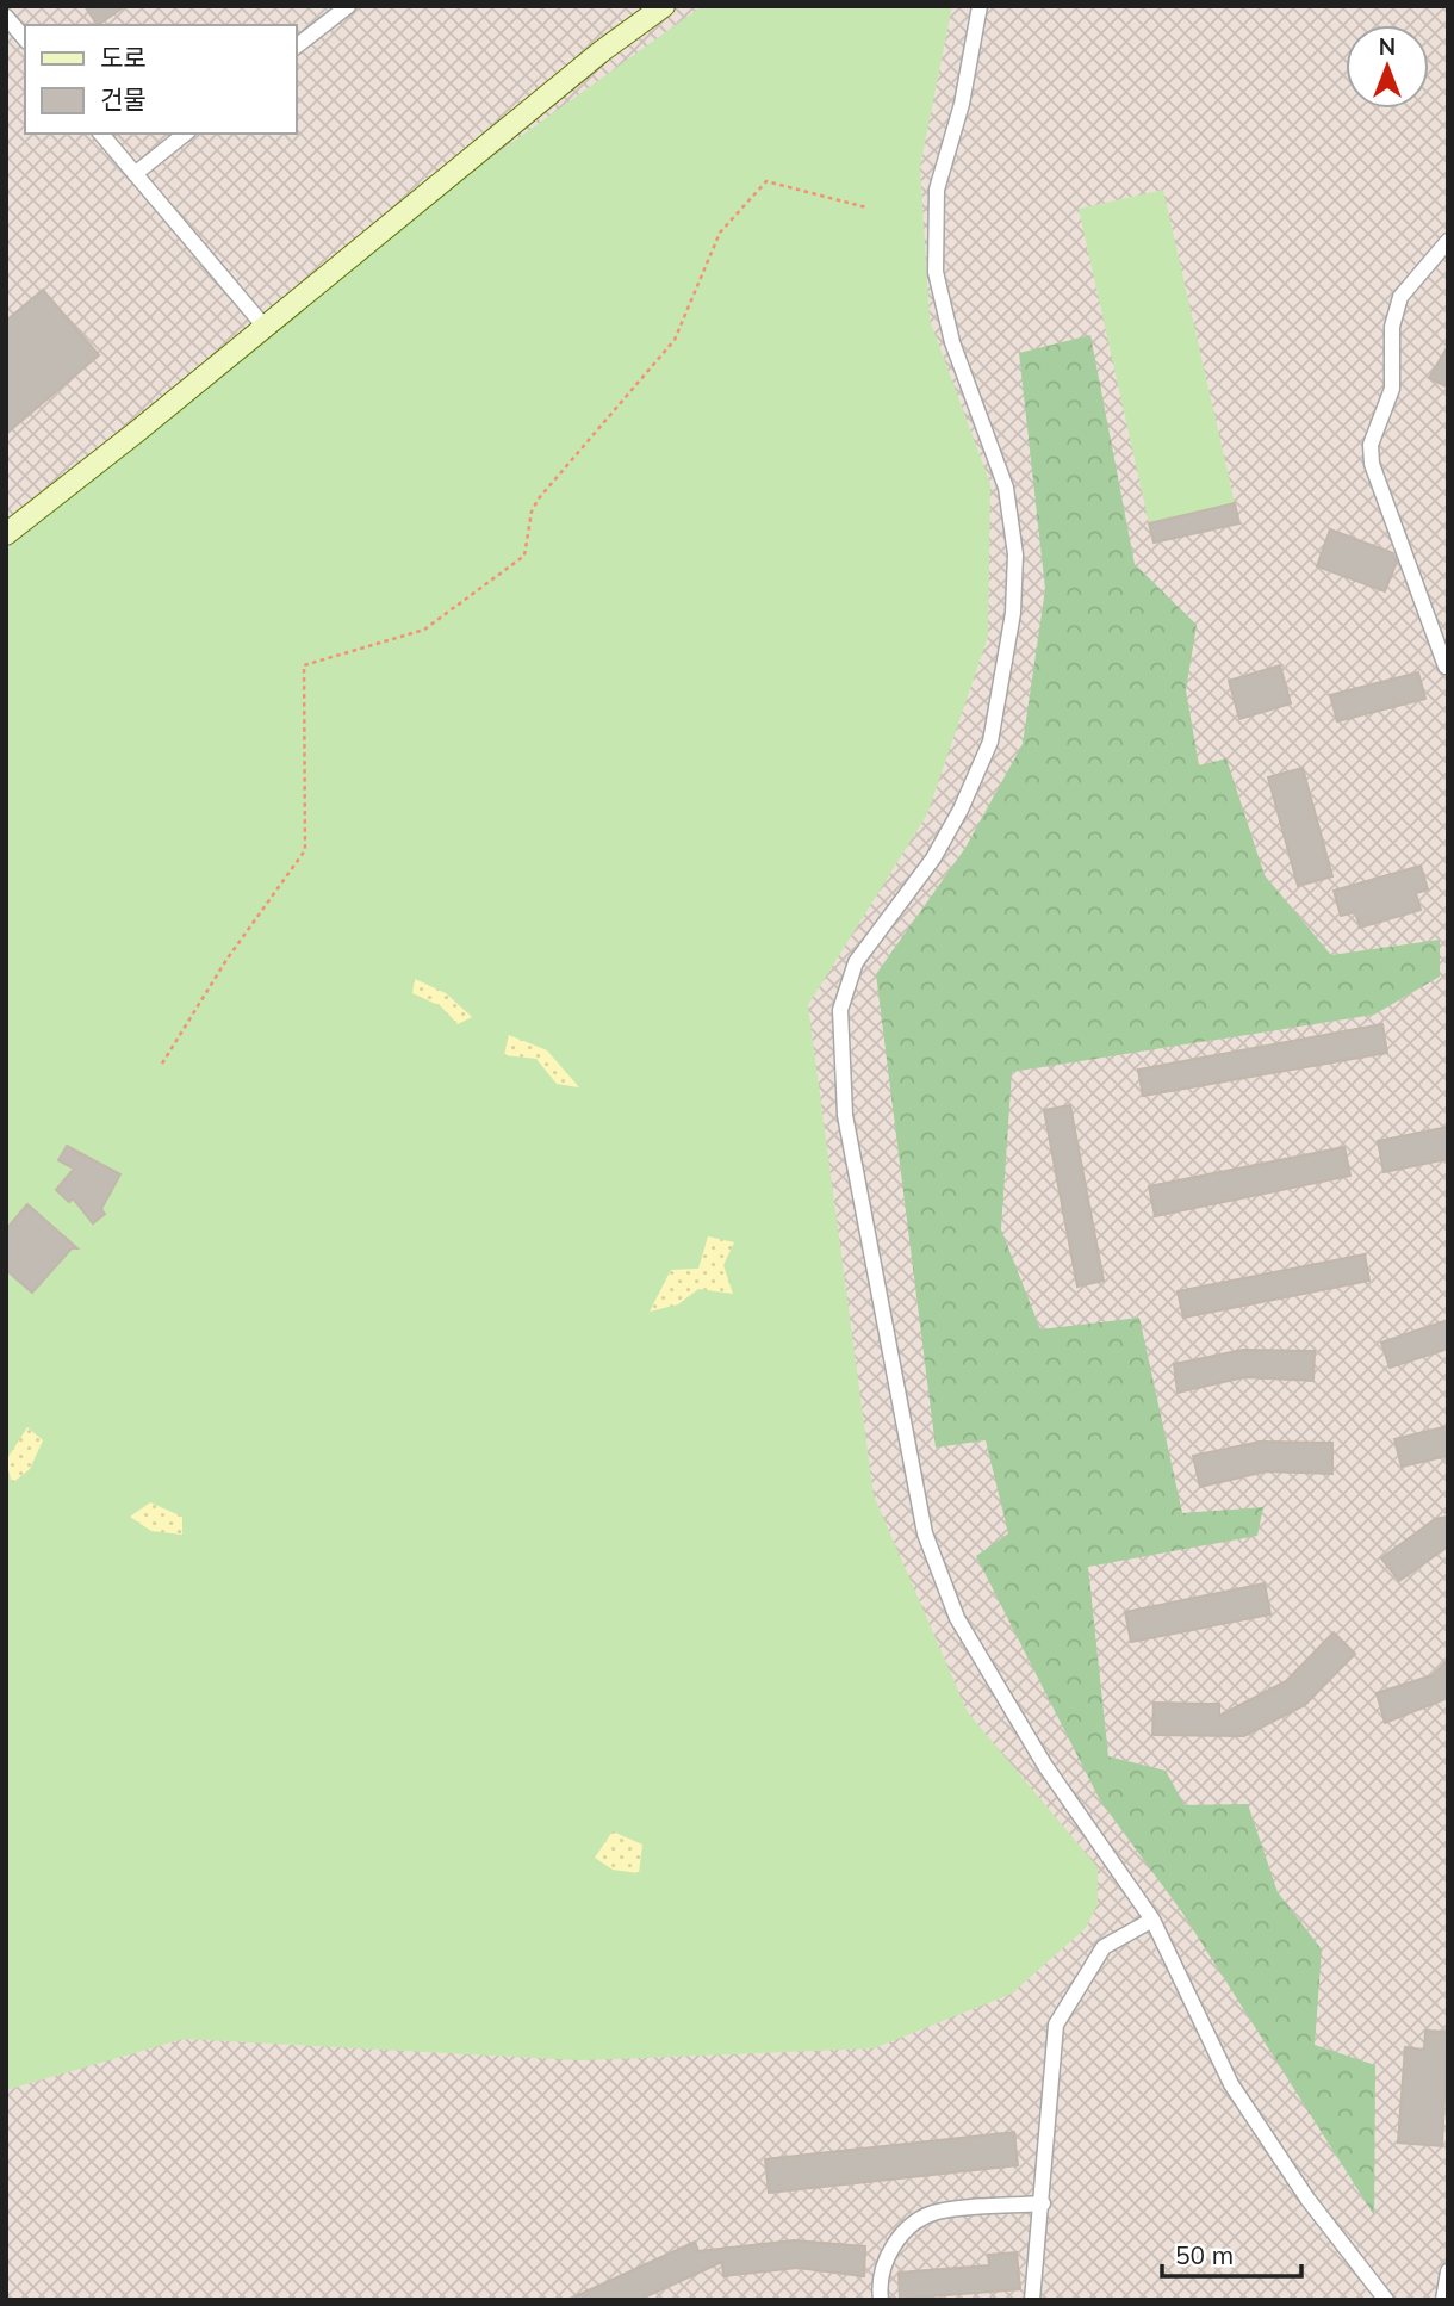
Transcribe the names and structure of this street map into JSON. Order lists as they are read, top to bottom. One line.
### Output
{"legend":["도로","건물"],"scale_bar":"50 m","north":"top"}
